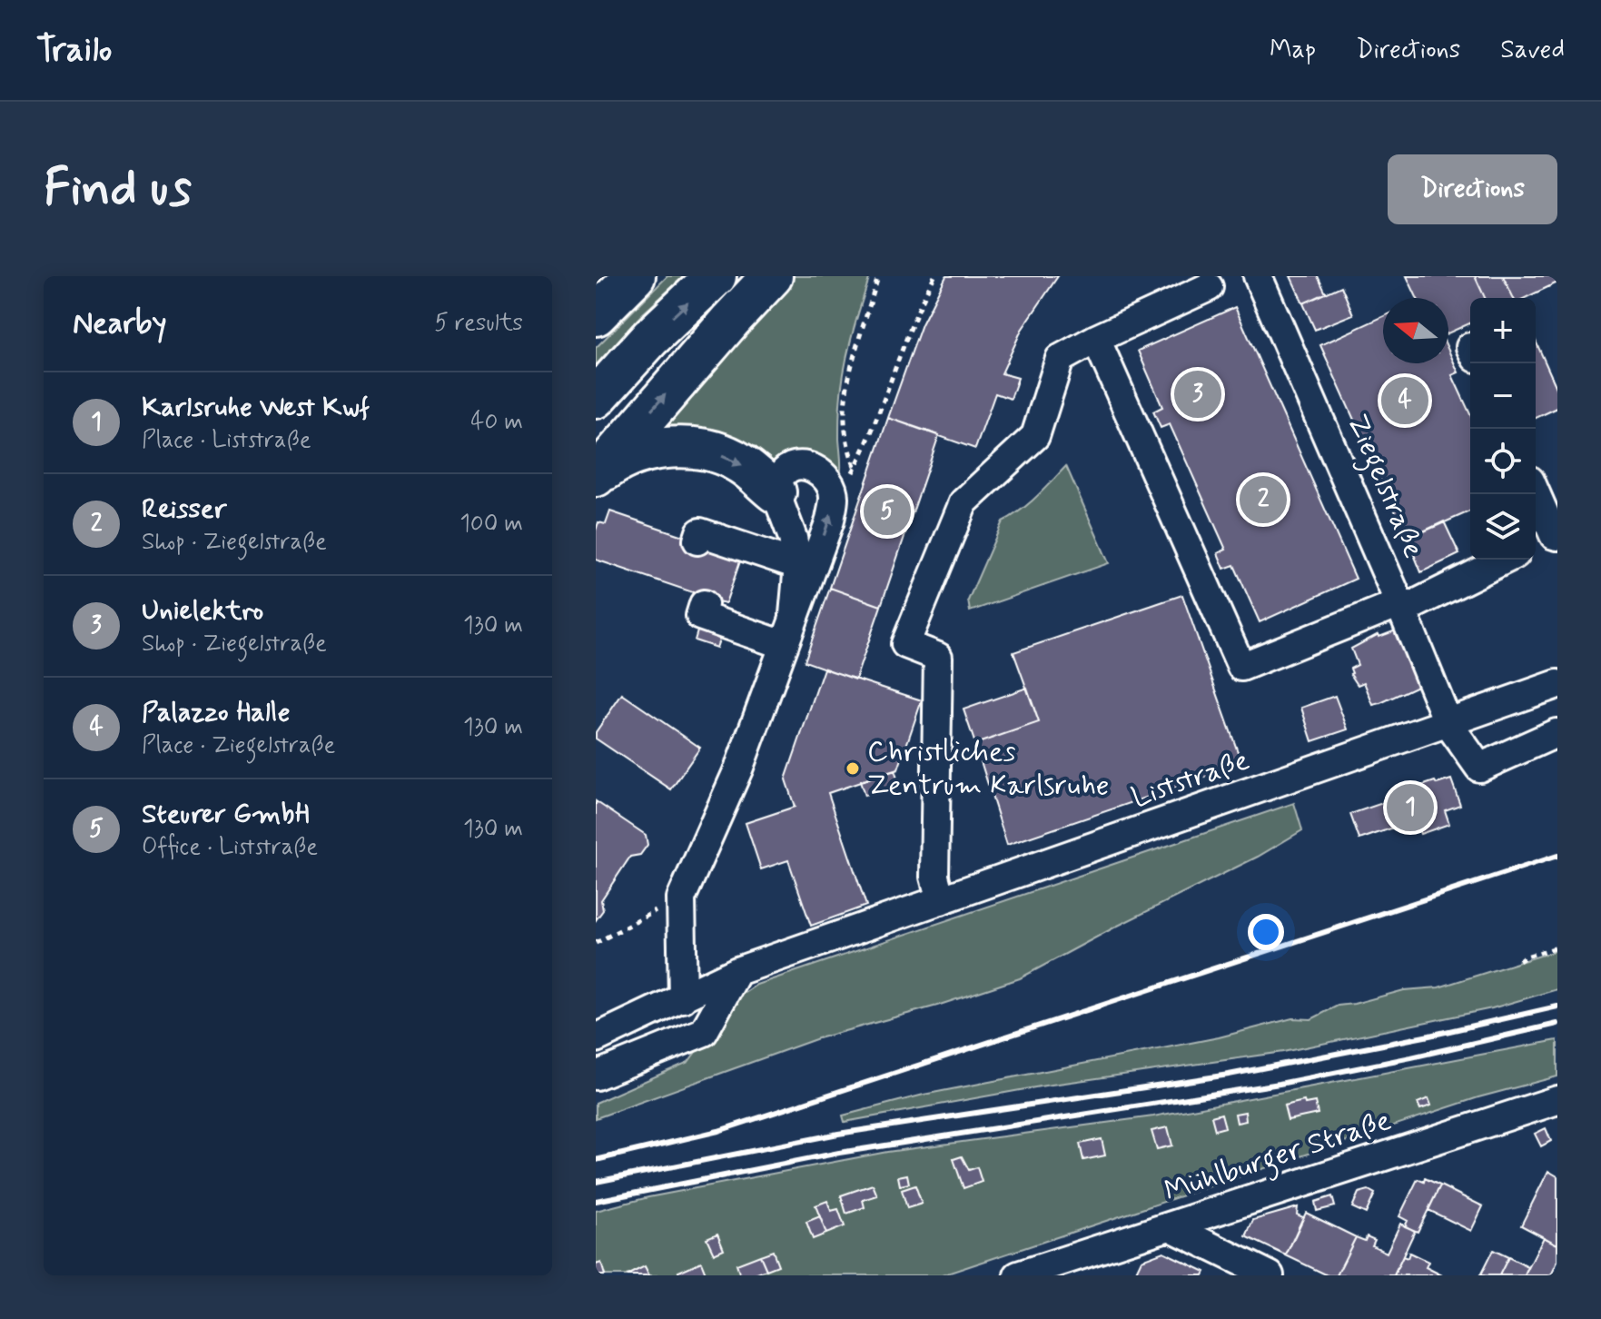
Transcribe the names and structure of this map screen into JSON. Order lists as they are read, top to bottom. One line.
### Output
{"streets":{"street":["Ziegelstraße","Liststraße","Mühlburger Straße"]},"crossings":[["Ziegelstraße","Liststraße"]],"places":["Christliches Zentrum Karlsruhe"],"north":"left","page":{"header":"Trailo","nav":["Map","Directions","Saved"],"buttons":"Directions","title":"Find us","heading":["Nearby","5 results"],"map_buttons":["+","−"],"pins":["3","4","2","5","1"],"list":[{"mark":"1","name":"Karlsruhe West Kwf","note":"Place · Liststraße","value":"40 m"},{"mark":"2","name":"Reisser","note":"Shop · Ziegelstraße","value":"100 m"},{"mark":"3","name":"Unielektro","note":"Shop · Ziegelstraße","value":"130 m"},{"mark":"4","name":"Palazzo Halle","note":"Place · Ziegelstraße","value":"130 m"},{"mark":"5","name":"Steurer GmbH","note":"Office · Liststraße","value":"130 m"}]}}
